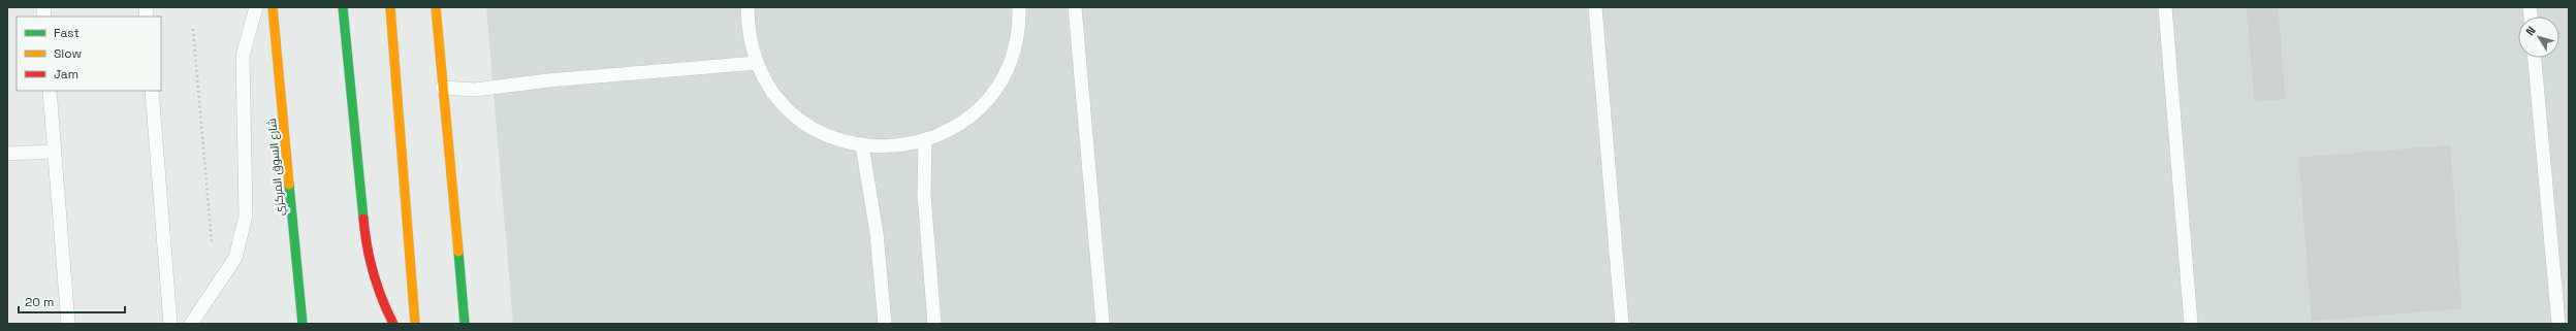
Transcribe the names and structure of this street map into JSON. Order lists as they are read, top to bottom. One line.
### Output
{"streets":{"main road":["شارع السوق المركزي"]},"legend":["Fast","Slow","Jam"],"scale_bar":"20 m","north":"top left"}
